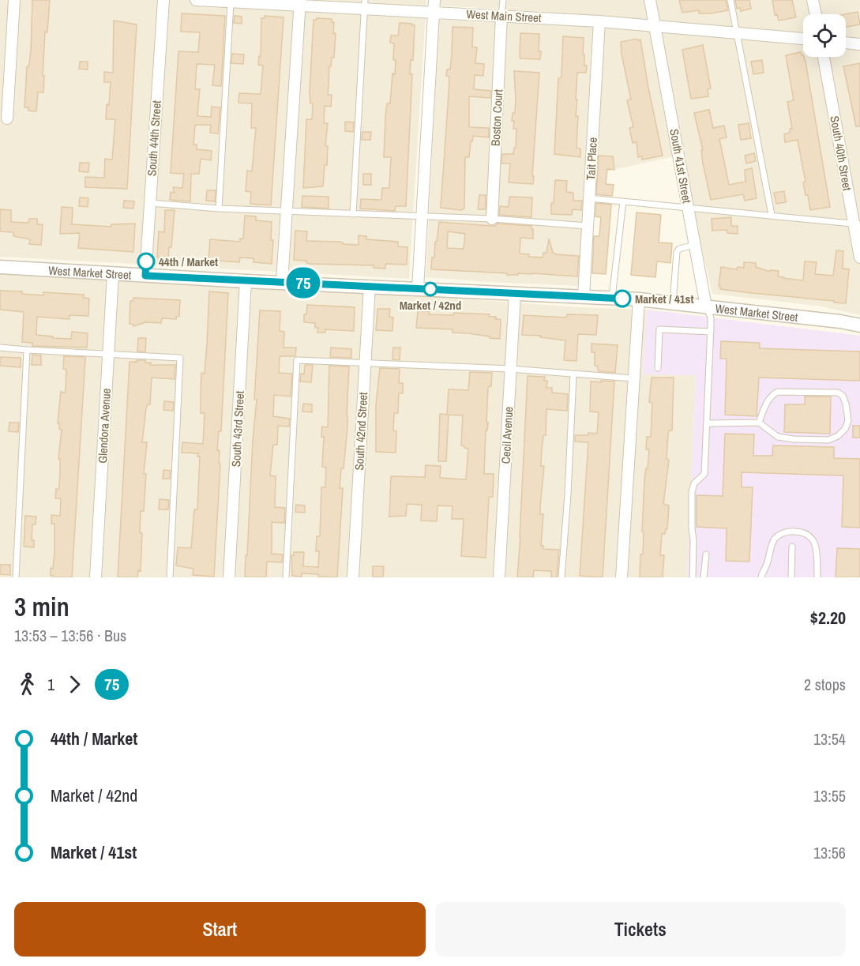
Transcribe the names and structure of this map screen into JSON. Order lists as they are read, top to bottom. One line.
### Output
{"streets":{"street":["West Main Street","Boston Court","South 44th Street","South 40th Street","Tait Place","South 41st Street","West Market Street","Glendora Avenue","South 43rd Street","South 42nd Street","Cecil Avenue"]},"crossings":[["West Main Street","Boston Court"],["West Main Street","Tait Place"],["West Main Street","South 41st Street"],["South 44th Street","West Market Street"],["Tait Place","West Market Street"],["South 41st Street","West Market Street"],["West Market Street","Glendora Avenue"],["West Market Street","South 43rd Street"],["West Market Street","South 42nd Street"],["West Market Street","Cecil Avenue"]],"places":["44th / Market","Market / 42nd","Market / 41st"],"lines":["bus line 75"],"page":{"on_map":"75","heading":["3 min","13:53 – 13:56 · Bus","$2.20"],"legs":["1","75","2 stops"],"list":[{"name":"44th / Market","value":"13:54"},{"name":"Market / 42nd","value":"13:55"},{"name":"Market / 41st","value":"13:56"}],"buttons":["Start","Tickets"]}}
